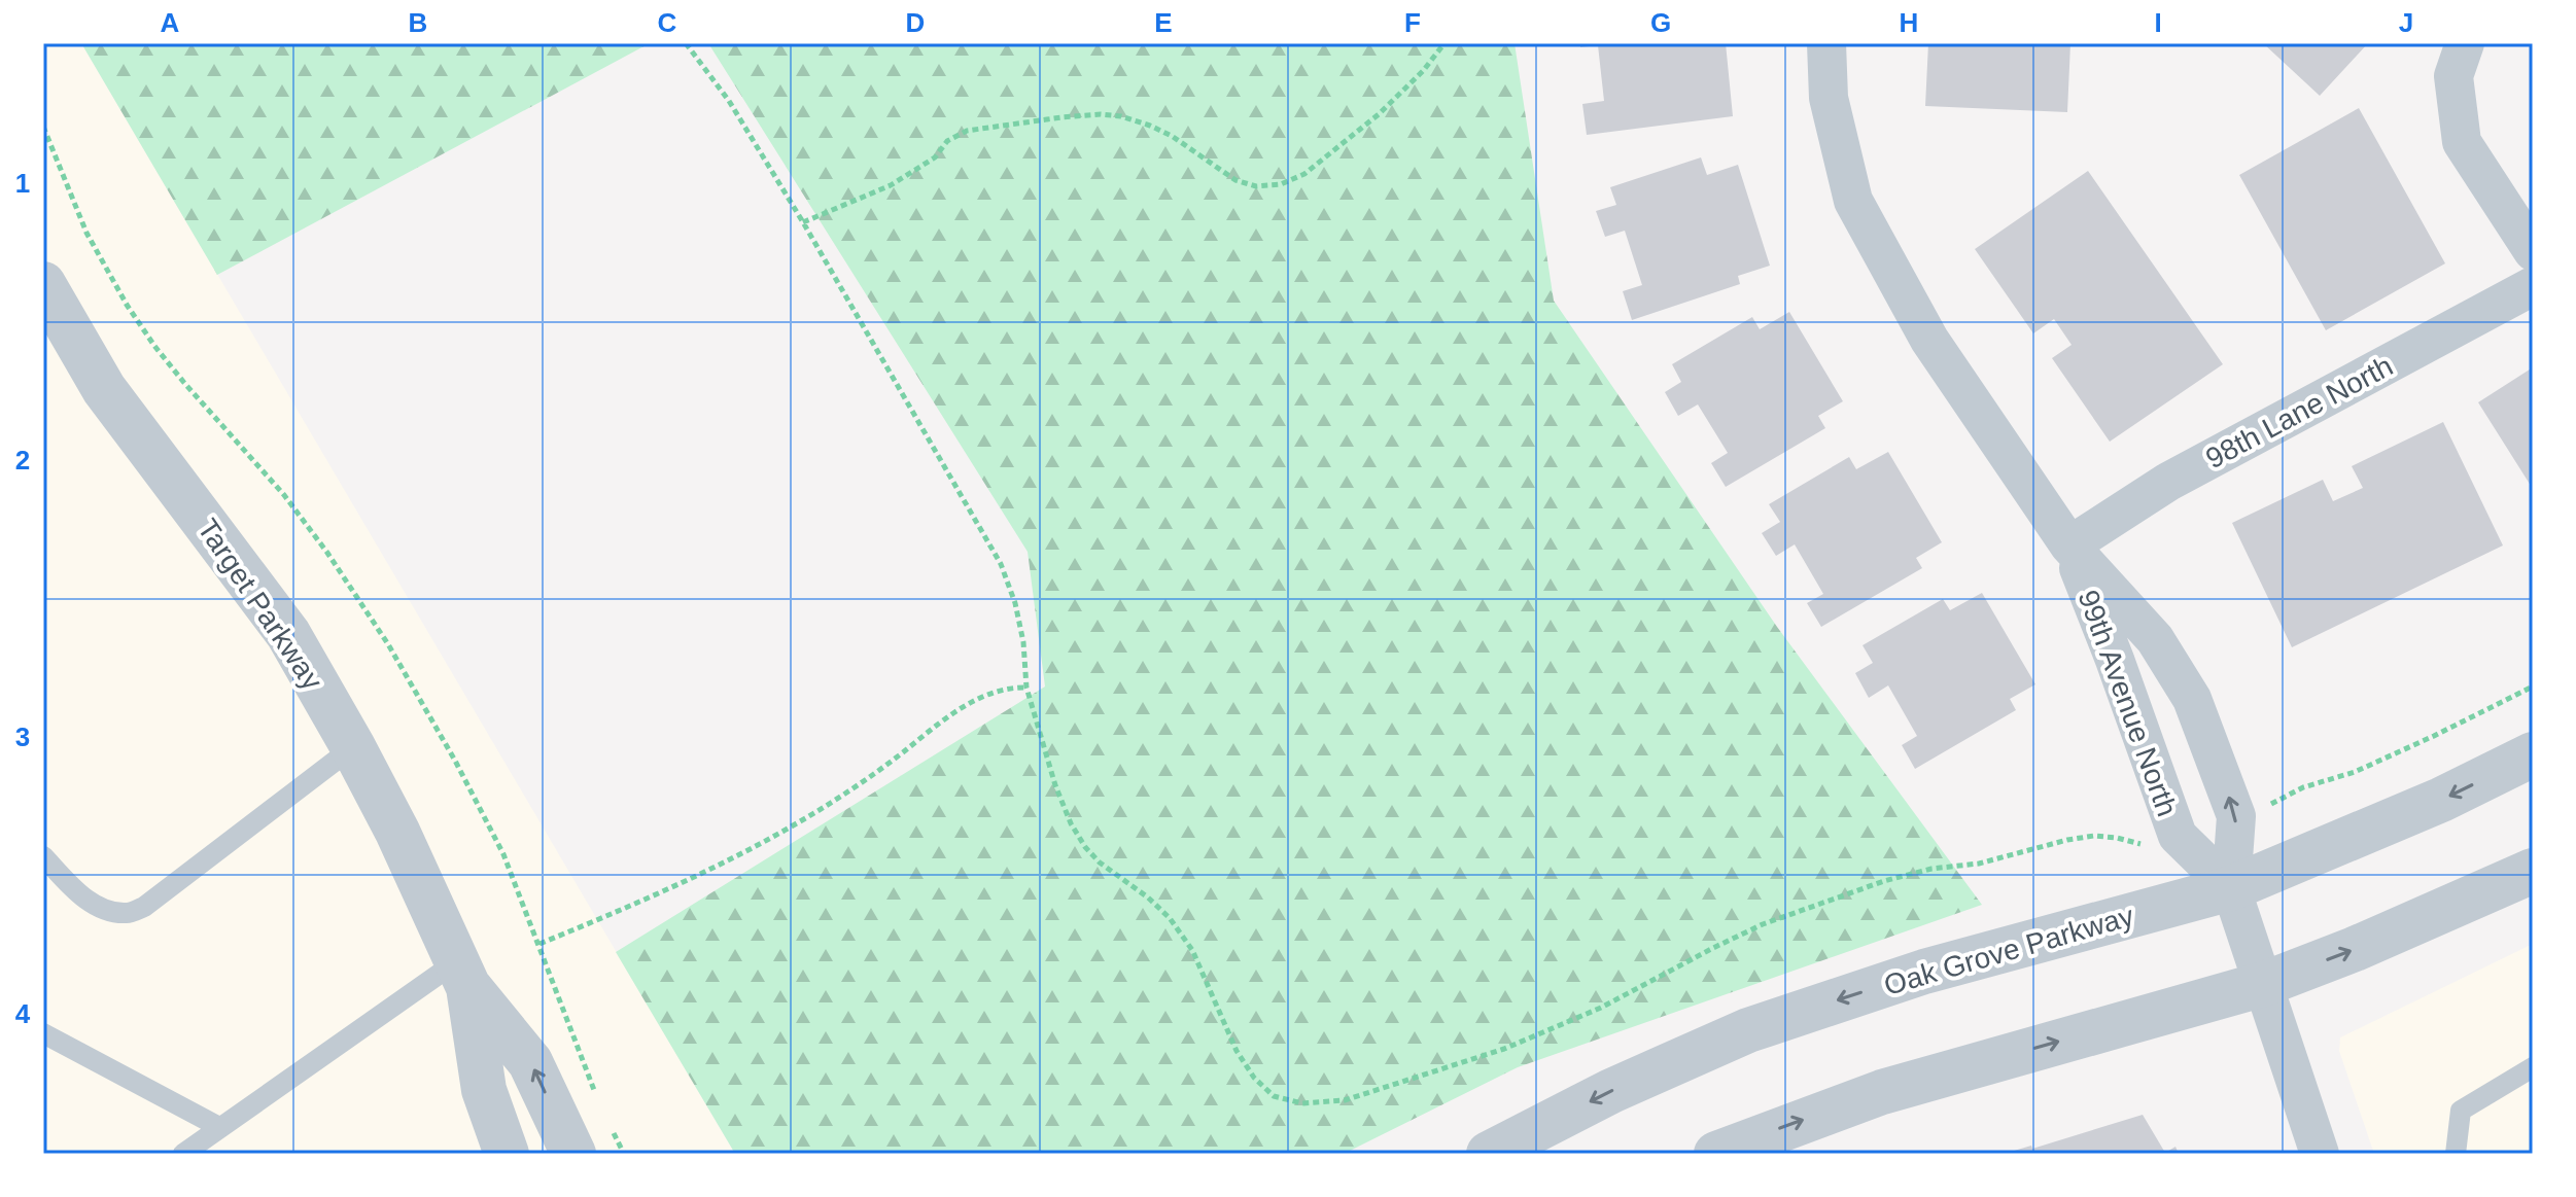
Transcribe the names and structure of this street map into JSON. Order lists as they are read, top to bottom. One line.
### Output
{"streets":{"street":["98th Lane North","Target Parkway","99th Avenue North","Oak Grove Parkway"]},"crossings":[["98th Lane North","99th Avenue North"],["99th Avenue North","Oak Grove Parkway"]],"grid":{"columns":["A","B","C","D","E","F","G","H","I","J"],"rows":["1","2","3","4"]}}
